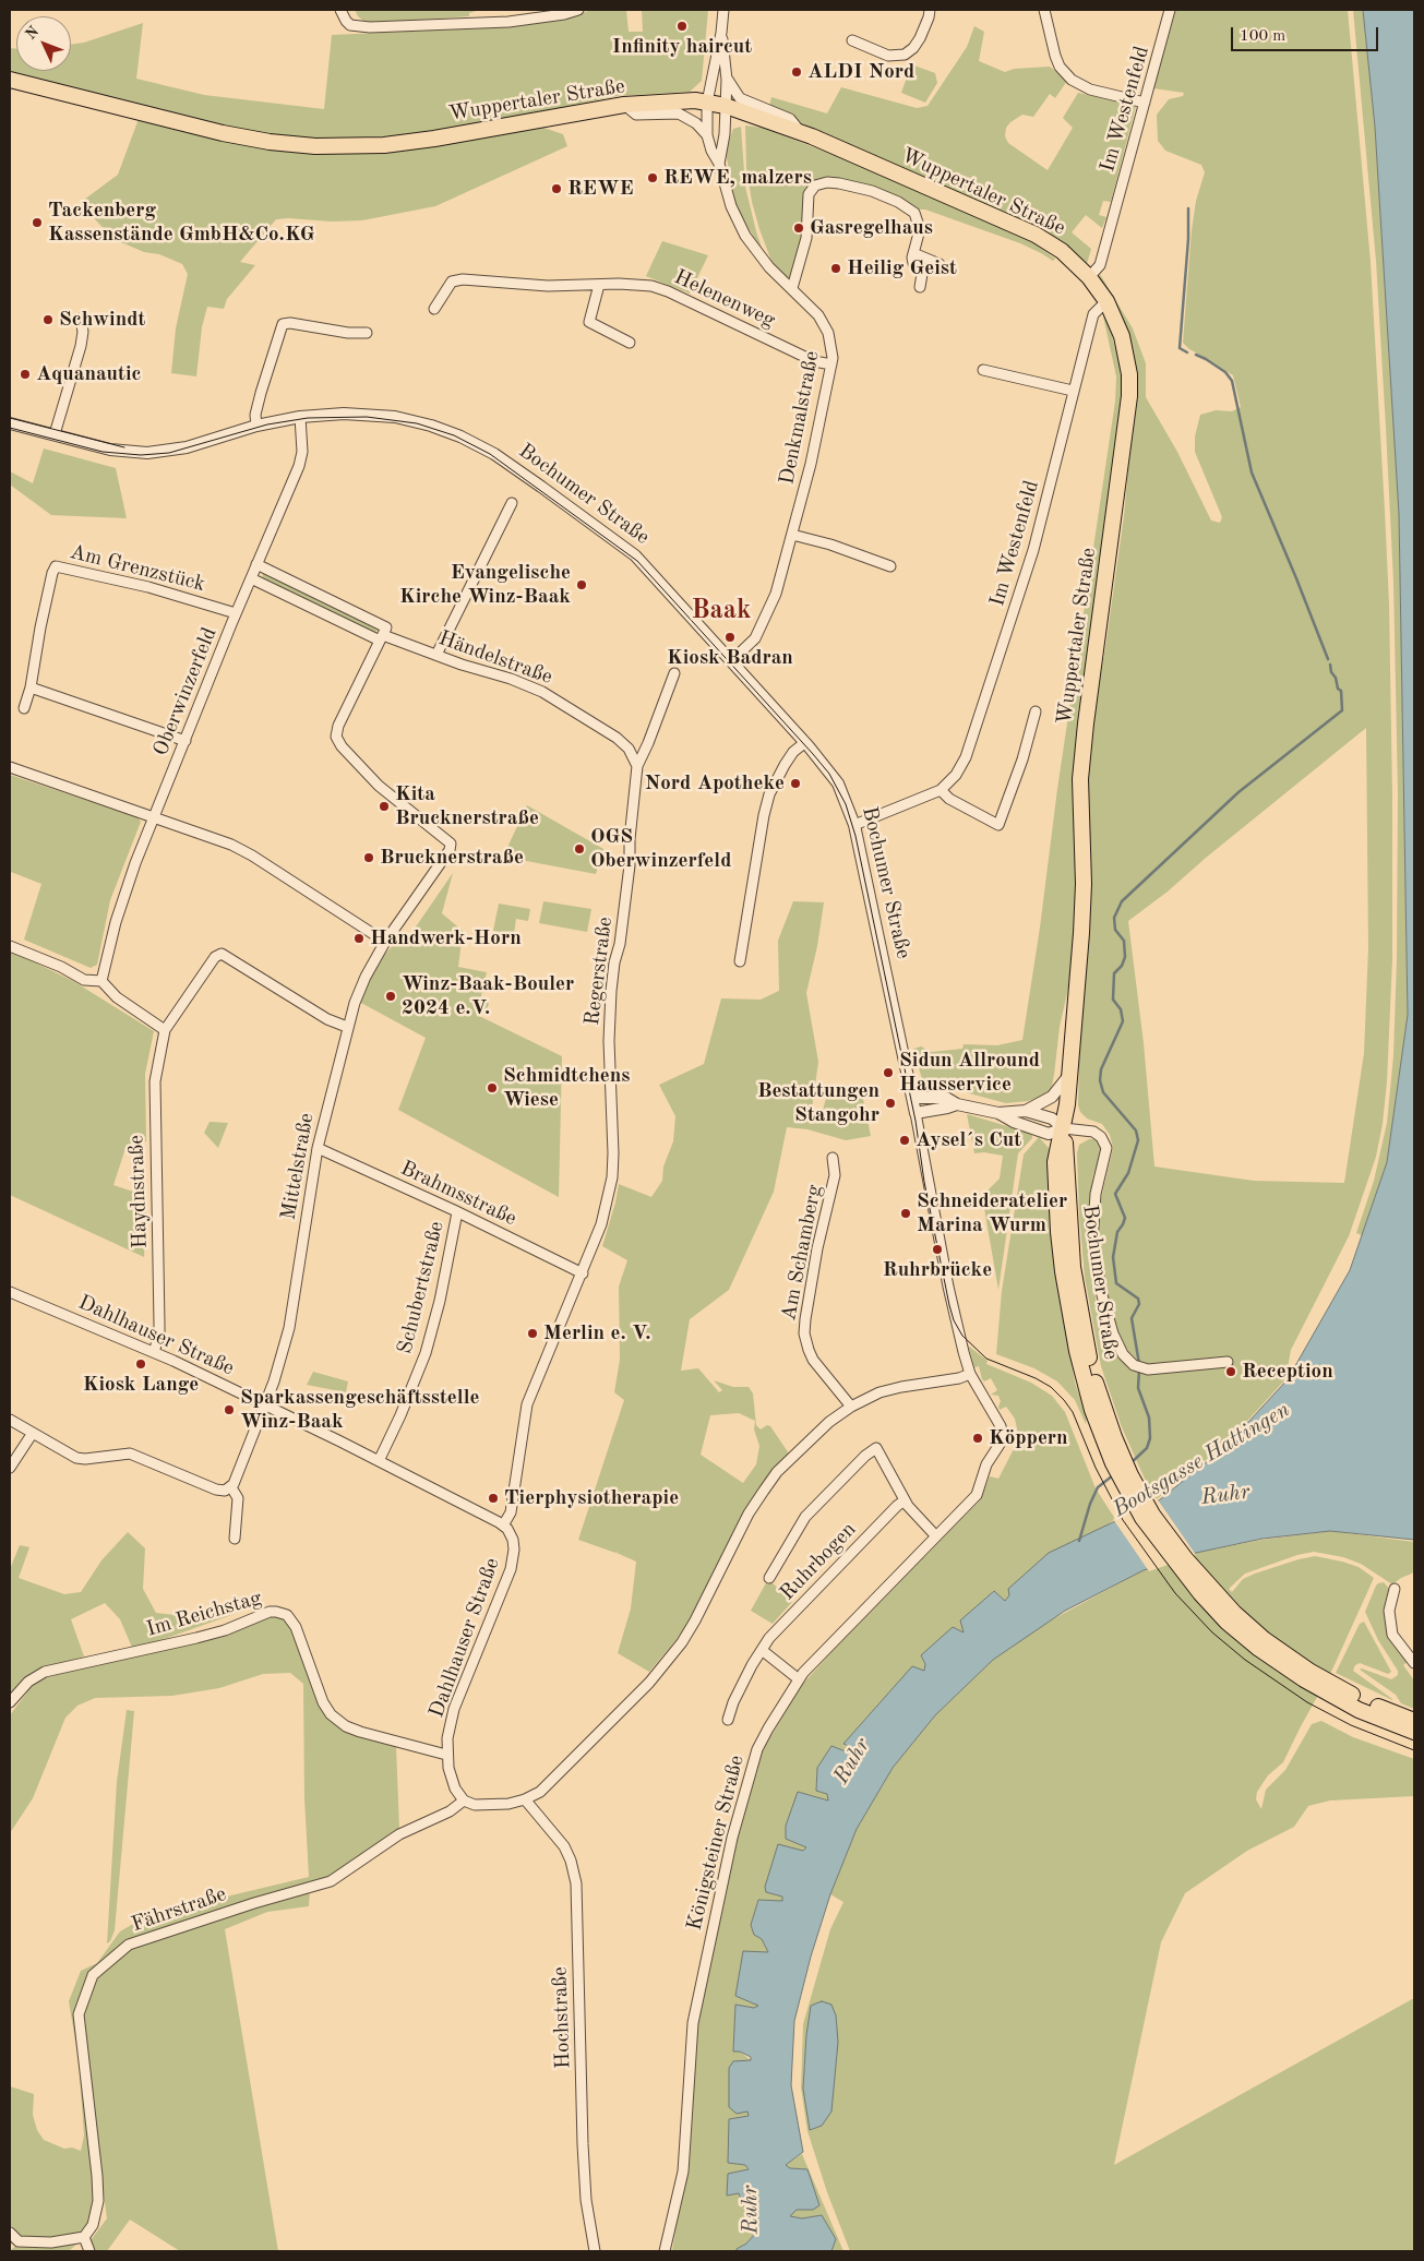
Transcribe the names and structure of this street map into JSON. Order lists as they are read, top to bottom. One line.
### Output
{"streets":{"main road":["Wuppertaler Straße","Bochumer Straße"],"street":["Im Westenfeld","Helenenweg","Denkmalstraße","Am Grenzstück","Händelstraße","Oberwinzerfeld","Regerstraße","Mittelstraße","Haydnstraße","Brahmsstraße","Am Schamberg","Schubertstraße","Dahlhauser Straße","Ruhrbogen","Im Reichstag","Königsteiner Straße","Fährstraße","Hochstraße"]},"crossings":[["Wuppertaler Straße","Im Westenfeld"],["Wuppertaler Straße","Denkmalstraße"],["Wuppertaler Straße","Bochumer Straße"],["Im Westenfeld","Bochumer Straße"],["Helenenweg","Denkmalstraße"],["Denkmalstraße","Bochumer Straße"],["Bochumer Straße","Oberwinzerfeld"],["Bochumer Straße","Königsteiner Straße"],["Am Grenzstück","Oberwinzerfeld"],["Händelstraße","Oberwinzerfeld"],["Händelstraße","Regerstraße"],["Händelstraße","Mittelstraße"],["Regerstraße","Brahmsstraße"],["Regerstraße","Dahlhauser Straße"],["Mittelstraße","Brahmsstraße"],["Mittelstraße","Dahlhauser Straße"],["Haydnstraße","Dahlhauser Straße"],["Brahmsstraße","Schubertstraße"],["Schubertstraße","Dahlhauser Straße"],["Dahlhauser Straße","Im Reichstag"],["Dahlhauser Straße","Fährstraße"],["Ruhrbogen","Königsteiner Straße"]],"districts":["Baak"],"water":["Bootsgasse Hattingen","Ruhr"],"places":["Infinity haircut","ALDI Nord","REWE, malzers","REWE","Tackenberg Kassenstände GmbH&Co.KG","Gasregelhaus","Heilig Geist","Schwindt","Aquanautic","Evangelische Kirche Winz-Baak","Kiosk Badran","Nord Apotheke","Kita Brucknerstraße","OGS Oberwinzerfeld","Brucknerstraße","Handwerk-Horn","Winz-Baak-Bouler 2024 e.V.","Sidun Allround Hausservice","Schmidtchens Wiese","Bestattungen Stangohr","Aysel´s Cut","Schneideratelier Marina Wurm","Ruhrbrücke","Merlin e. V.","Kiosk Lange","Reception","Sparkassengeschäftsstelle Winz-Baak","Köppern","Tierphysiotherapie"],"scale_bar":"100 m","north":"top left"}
